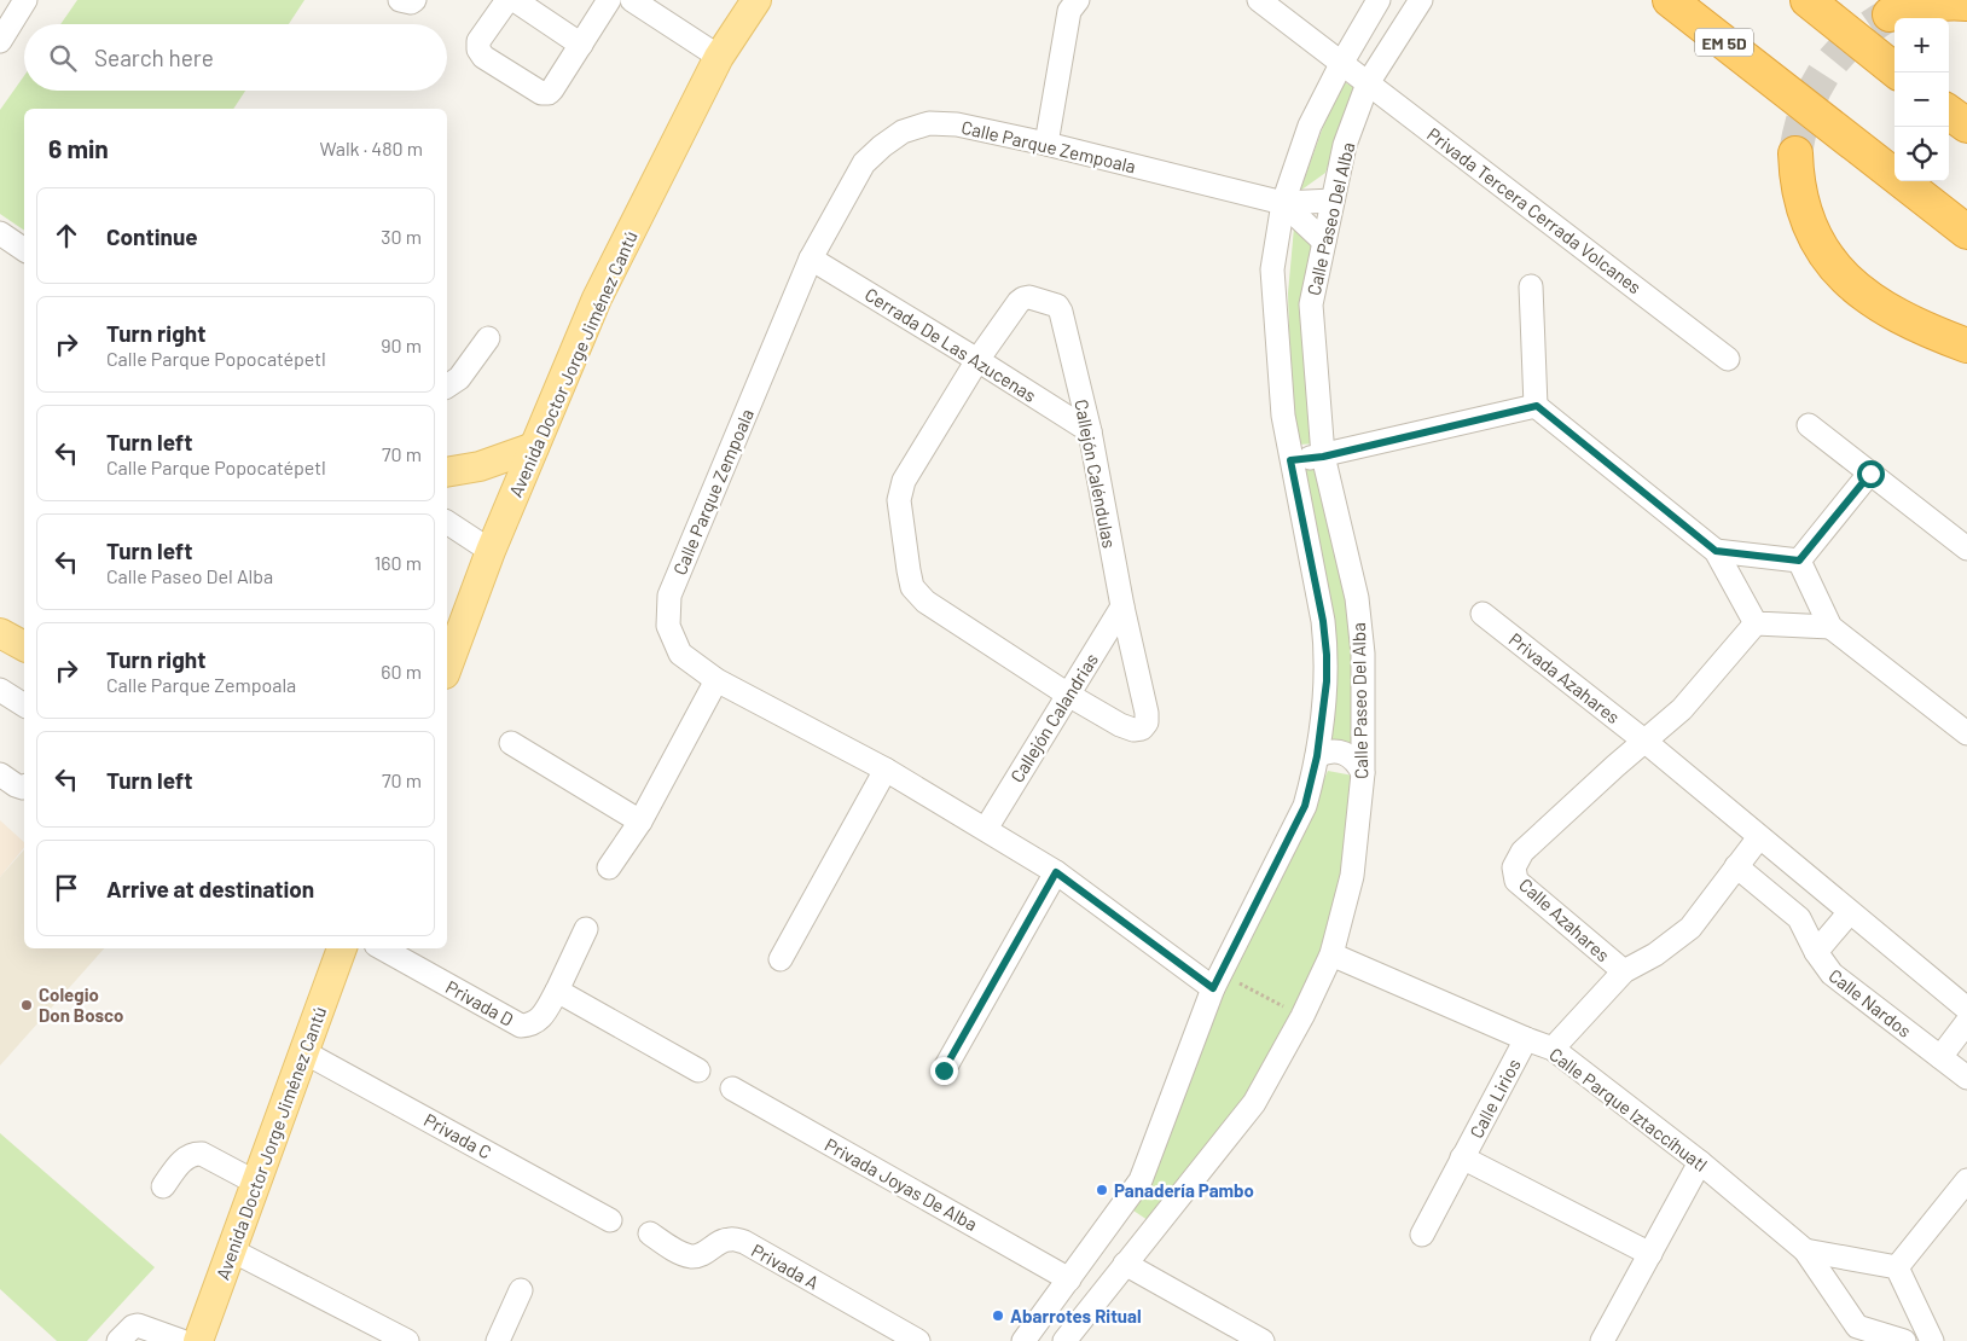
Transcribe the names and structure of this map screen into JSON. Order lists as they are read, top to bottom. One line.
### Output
{"streets":{"highway":["EM 5D"],"main road":["Avenida Doctor Jorge Jiménez Cantú"],"street":["Calle Parque Zempoala","Privada Tercera Cerrada Volcanes","Calle Paseo Del Alba","Cerrada De Las Azucenas","Callejón Caléndulas","Privada Azahares","Callejón Calandrias","Calle Azahares","Privada D","Calle Nardos","Calle Lirios","Calle Parque Iztaccíhuatl","Privada C","Privada Joyas De Alba","Privada A"]},"crossings":[["Calle Parque Zempoala","Calle Paseo Del Alba"],["Calle Parque Zempoala","Cerrada De Las Azucenas"],["Calle Parque Zempoala","Callejón Calandrias"],["Privada Tercera Cerrada Volcanes","Calle Paseo Del Alba"],["Calle Paseo Del Alba","Calle Parque Iztaccíhuatl"],["Calle Paseo Del Alba","Privada Joyas De Alba"],["Cerrada De Las Azucenas","Callejón Caléndulas"],["Avenida Doctor Jorge Jiménez Cantú","Privada C"],["Callejón Caléndulas","Callejón Calandrias"],["Privada Azahares","Calle Azahares"],["Calle Azahares","Calle Parque Iztaccíhuatl"],["Calle Lirios","Calle Parque Iztaccíhuatl"]],"places":["Colegio Don Bosco","Panadería Pambo","Abarrotes Ritual"],"page":{"map_buttons":["+","−"],"search":"Search here","heading":["6 min","Walk · 480 m"],"list":[["Continue","30 m"],["Turn right","Calle Parque Popocatépetl","90 m"],["Turn left","Calle Parque Popocatépetl","70 m"],["Turn left","Calle Paseo Del Alba","160 m"],["Turn right","Calle Parque Zempoala","60 m"],["Turn left","70 m"],"Arrive at destination"]}}
